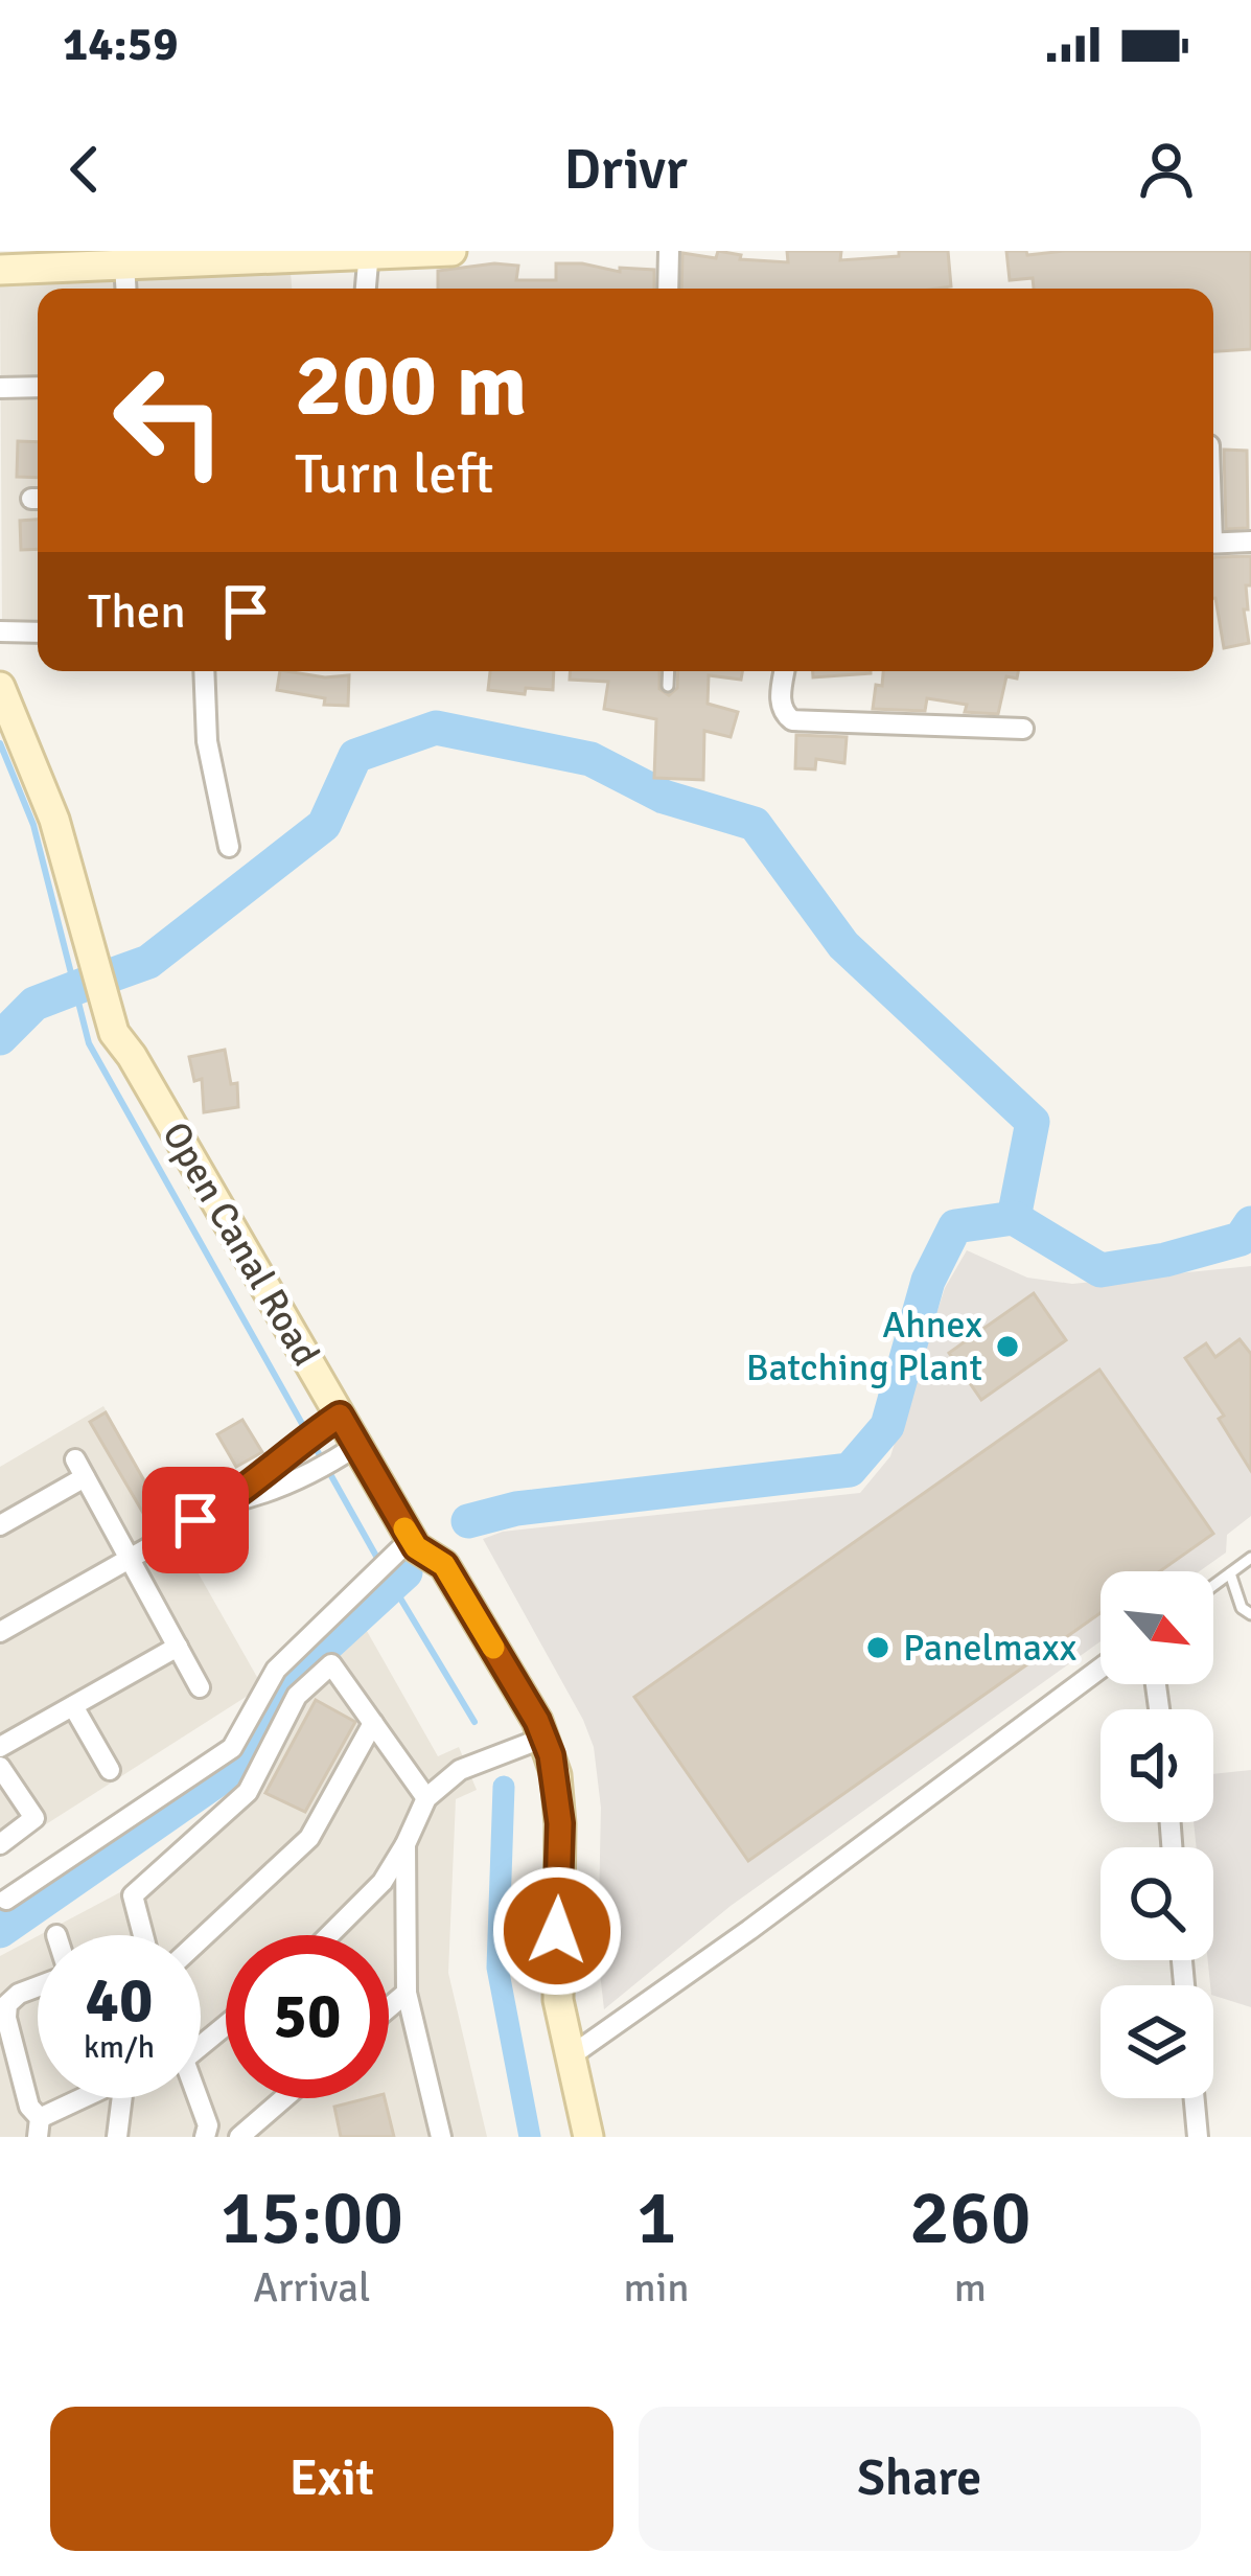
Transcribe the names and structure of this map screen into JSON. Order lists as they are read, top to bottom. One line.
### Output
{"streets":{"main road":["Open Canal Road"]},"places":["Ahnex Batching Plant","Panelmaxx"],"north":"bottom right","page":{"status":"14:59","header":"Drivr","turn":["200 m","Turn left"],"then":"Then","speed":"40 km/h","limit":"50","eta":["15:00","Arrival","1","min","260","m"],"buttons":["Exit","Share"]}}
